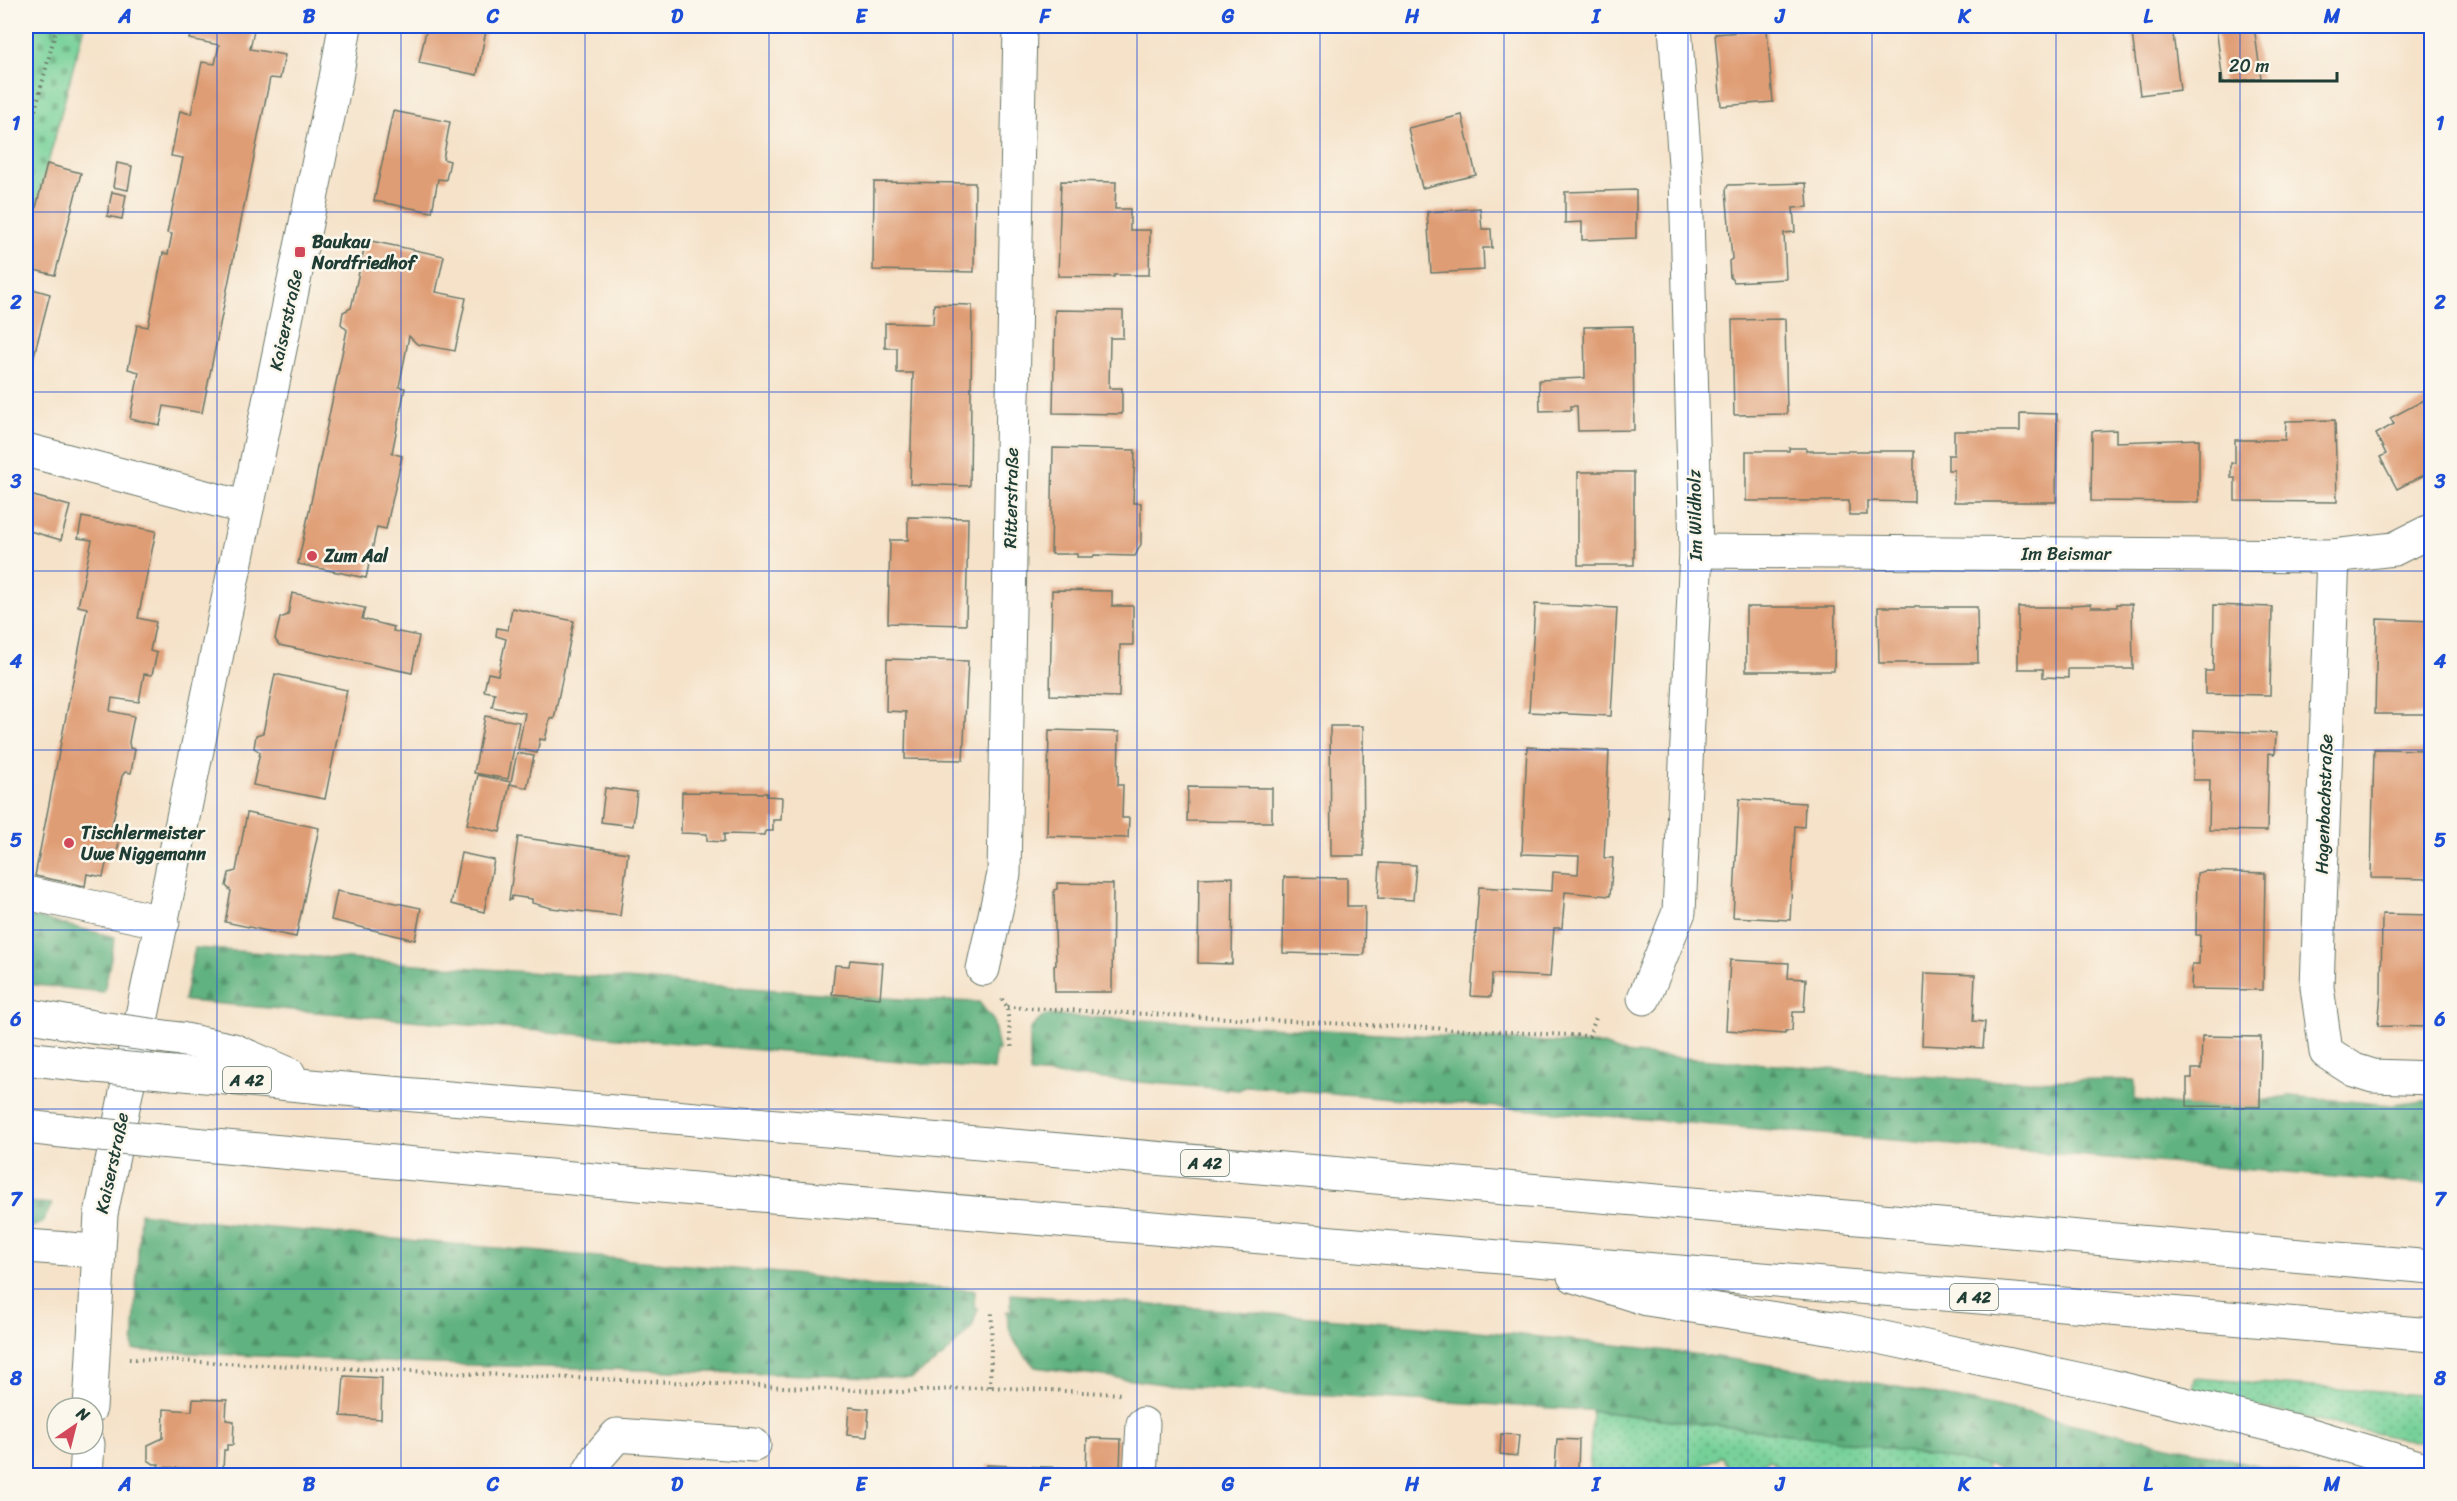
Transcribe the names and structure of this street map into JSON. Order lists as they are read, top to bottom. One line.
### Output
{"streets":{"main road":["Kaiserstraße","Ritterstraße","Im Wildholz","Im Beismar","Hagenbachstraße","A 42"]},"crossings":[["Im Wildholz","Im Beismar"],["Im Beismar","Hagenbachstraße"]],"places":{"transit":["Baukau Nordfriedhof"],"other":["Zum Aal","Tischlermeister Uwe Niggemann"]},"scale_bar":"20 m","north":"top right","grid":{"columns":["A","B","C","D","E","F","G","H","I","J","K","L","M"],"rows":["1","2","3","4","5","6","7","8"]}}
